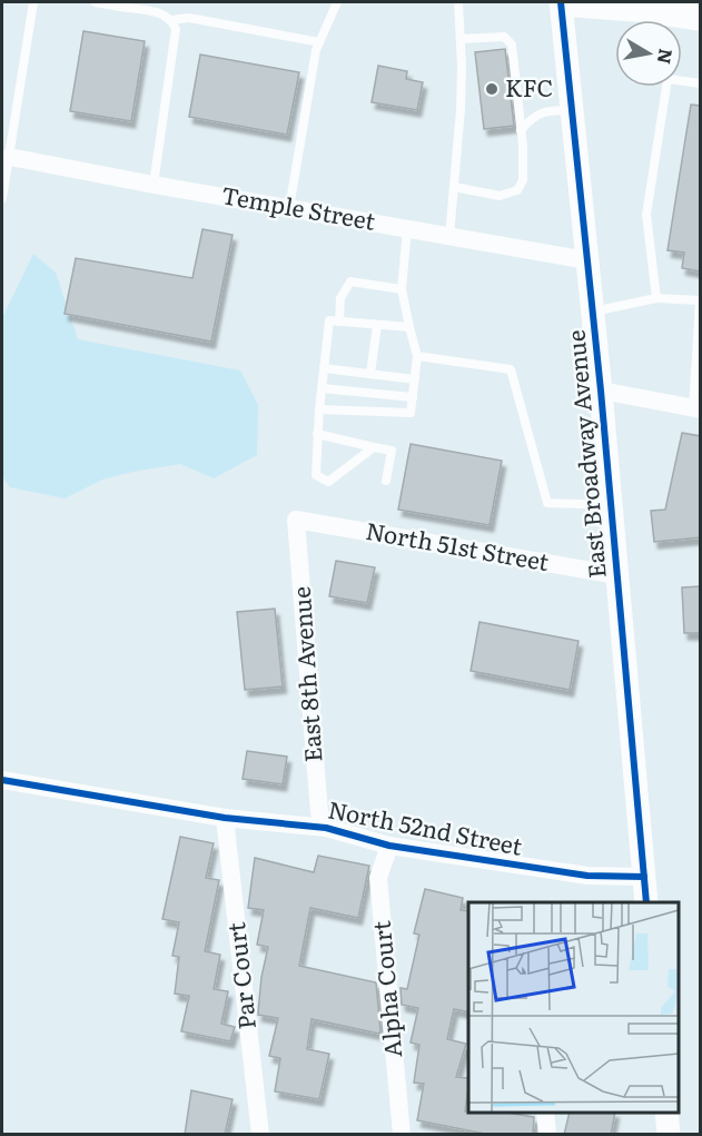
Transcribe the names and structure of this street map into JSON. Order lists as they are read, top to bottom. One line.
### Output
{"streets":{"street":["Temple Street","East Broadway Avenue","North 51st Street","East 8th Avenue","North 52nd Street","Par Court","Alpha Court"]},"crossings":[["Temple Street","East Broadway Avenue"],["East Broadway Avenue","North 51st Street"],["East Broadway Avenue","North 52nd Street"],["North 51st Street","East 8th Avenue"],["East 8th Avenue","North 52nd Street"],["North 52nd Street","Par Court"],["North 52nd Street","Alpha Court"]],"places":["KFC"],"north":"right"}
